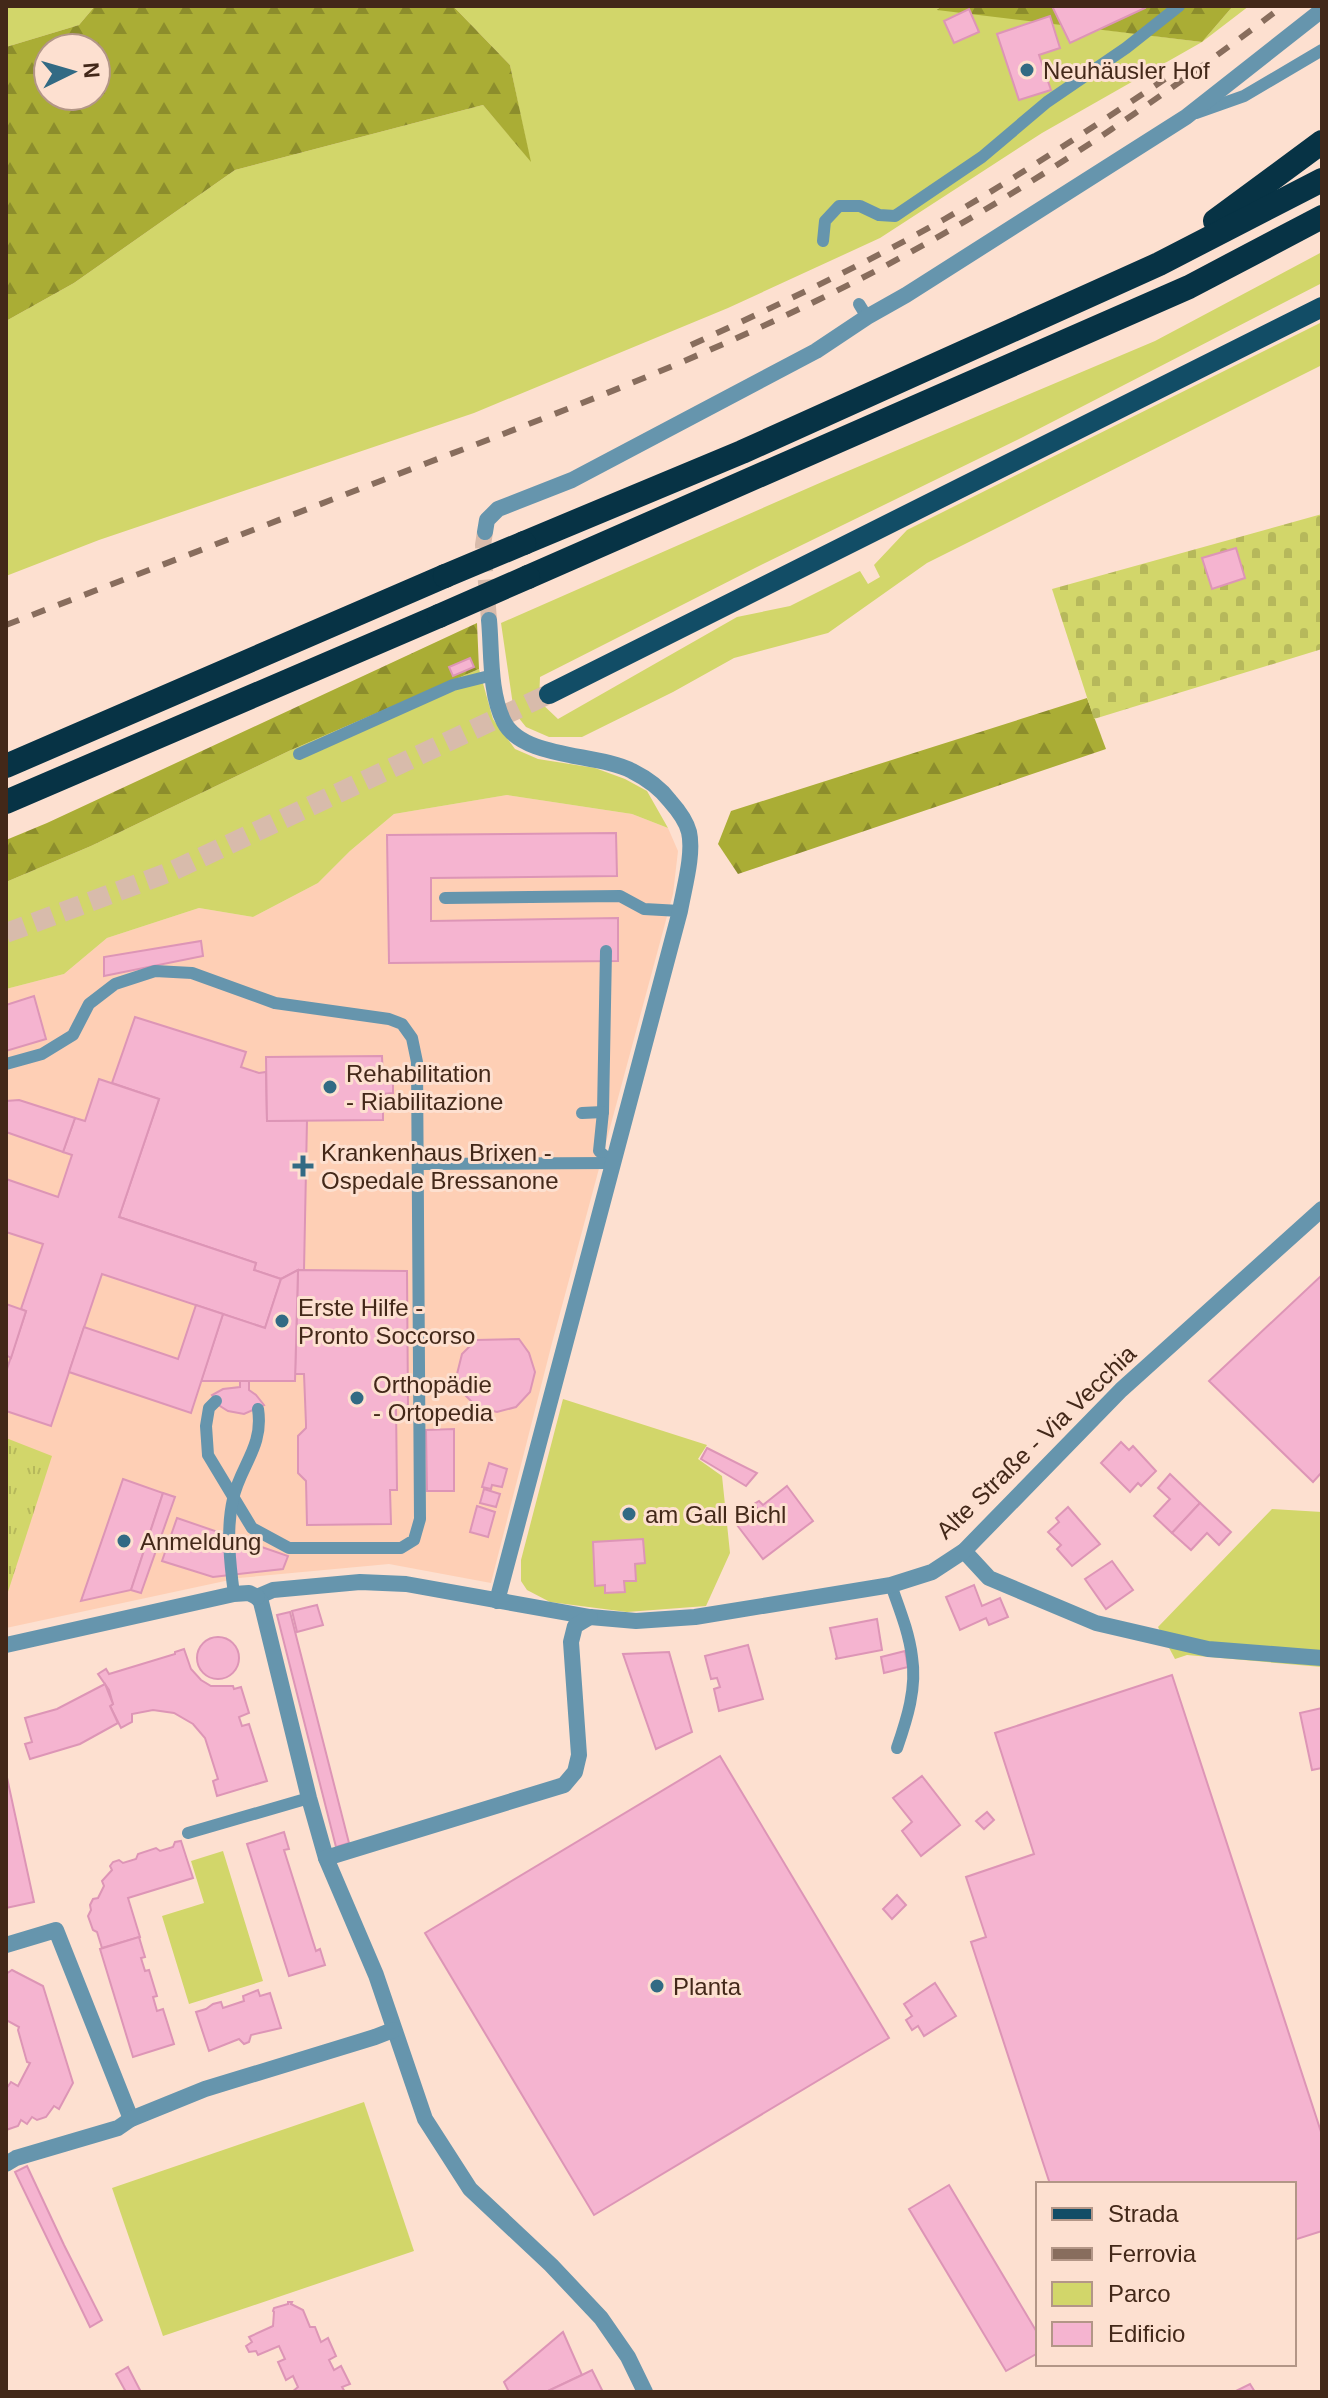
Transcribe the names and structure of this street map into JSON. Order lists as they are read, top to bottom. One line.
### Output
{"streets":{"street":["Alte Straße - Via Vecchia"]},"places":{"other":["Neuhäusler Hof","Rehabilitation - Riabilitazione","Erste Hilfe - Pronto Soccorso","Orthopädie - Ortopedia","am Gall Bichl","Anmeldung","Planta"],"health":["Krankenhaus Brixen - Ospedale Bressanone"]},"legend":["Strada","Ferrovia","Parco","Edificio"],"north":"right"}
